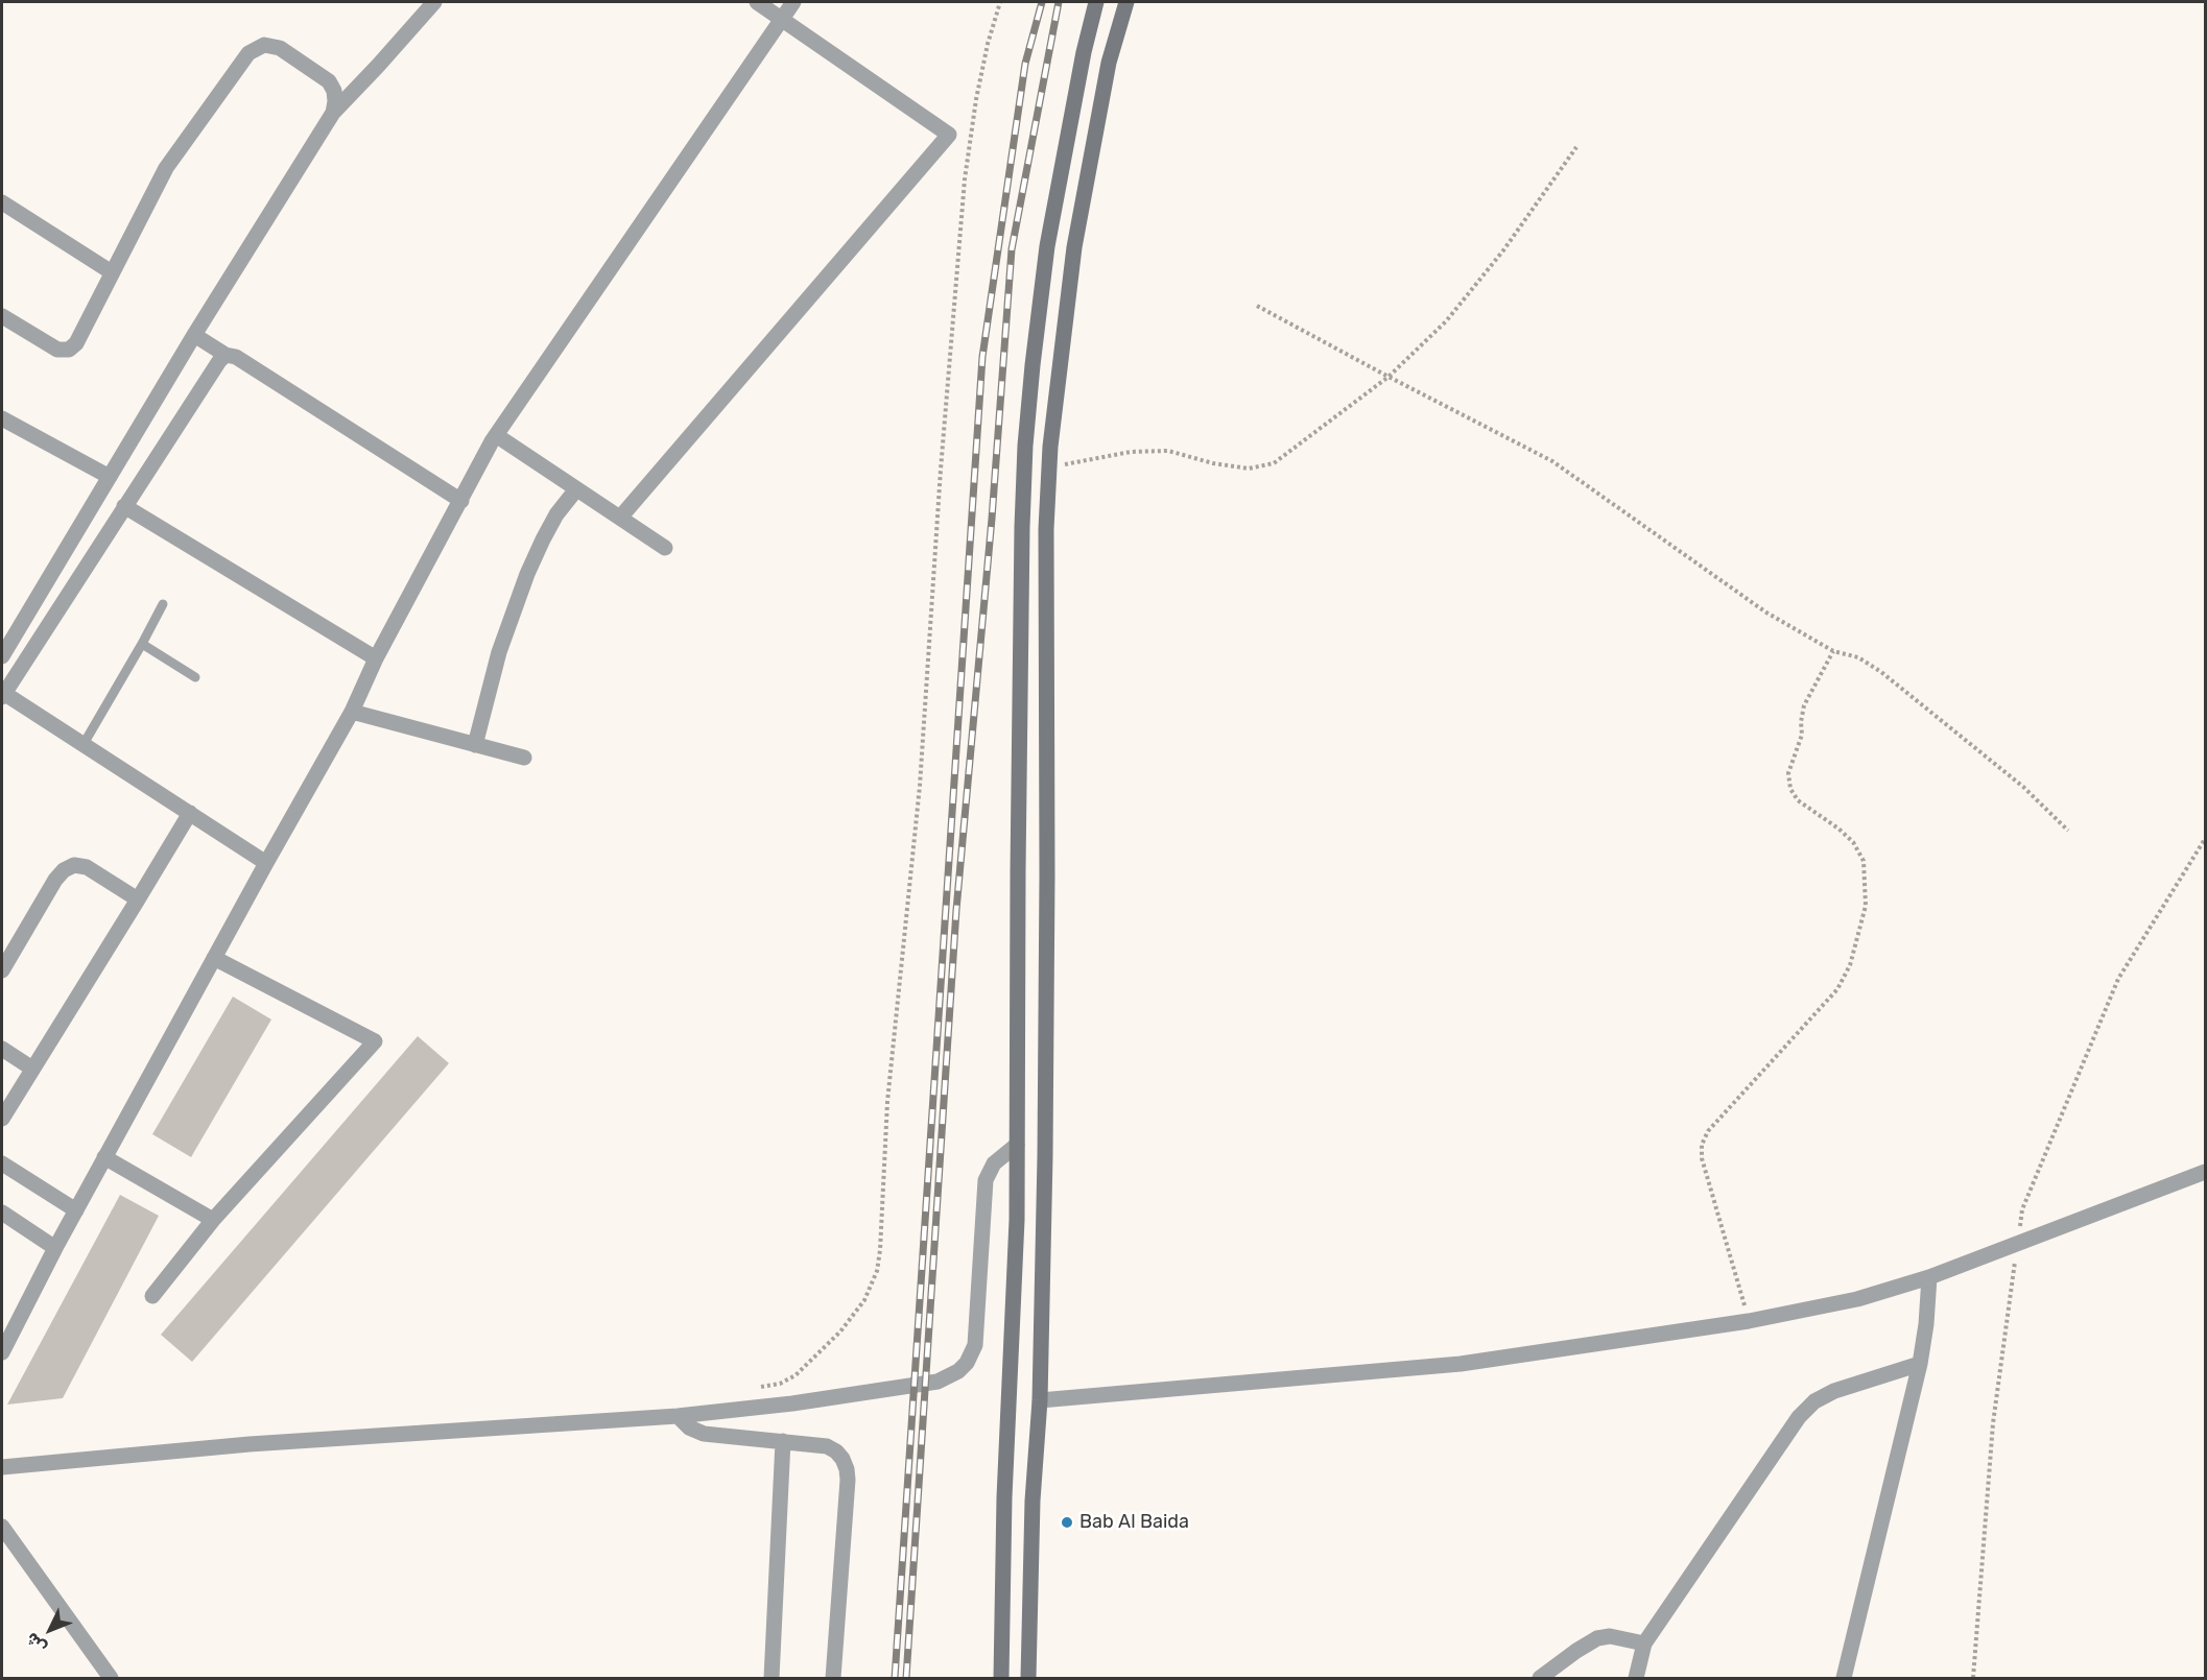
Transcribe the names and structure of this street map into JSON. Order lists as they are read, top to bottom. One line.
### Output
{"places":["Bab Al Baida"],"north":"bottom left"}
